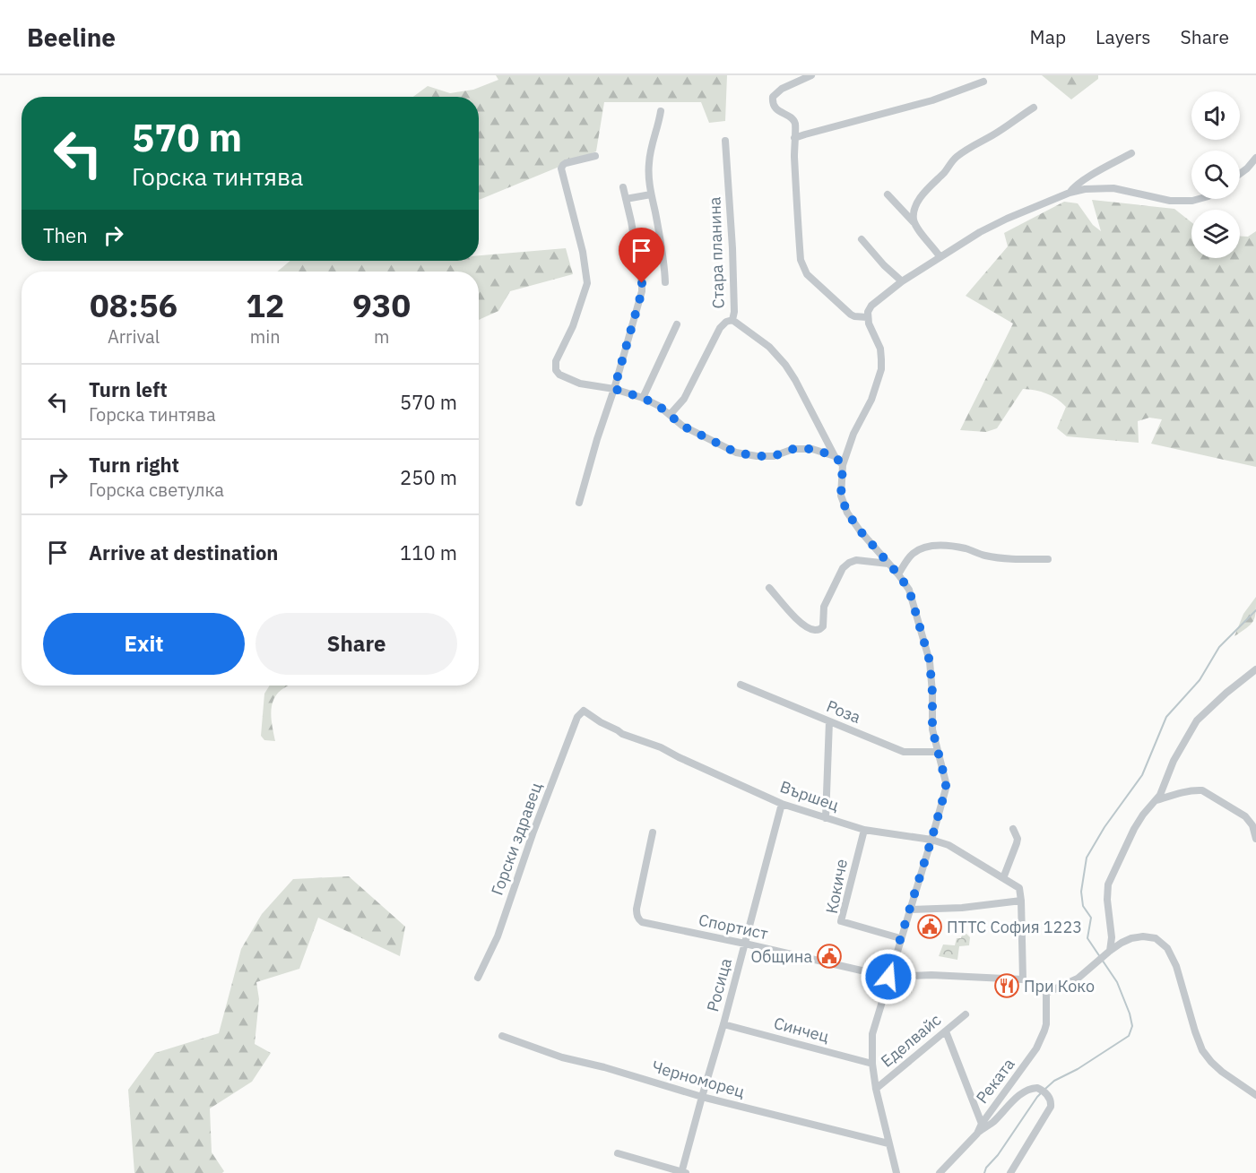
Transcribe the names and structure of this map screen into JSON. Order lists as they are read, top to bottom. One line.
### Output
{"streets":{"street":["Стара планина","Роза","Вършец","Горски здравец","Кокиче","Спортист","Росица","Синчец","Еделвайс","Черноморец","Реката"]},"crossings":[["Вършец","Горски здравец"],["Вършец","Кокиче"],["Вършец","Росица"],["Спортист","Росица"],["Спортист","Реката"],["Росица","Синчец"],["Росица","Черноморец"]],"places":{"public building":["ПТТС София 1223","Община"],"restaurant":["При Коко"]},"page":{"header":"Beeline","nav":["Map","Layers","Share"],"turn":["570 m","Горска тинтява"],"then":"Then","eta":["08:56","Arrival","12","min","930","m"],"list":[{"name":"Turn left","note":"Горска тинтява","value":"570 m"},{"name":"Turn right","note":"Горска светулка","value":"250 m"},{"name":"Arrive at destination","value":"110 m"}],"buttons":["Exit","Share"]}}
